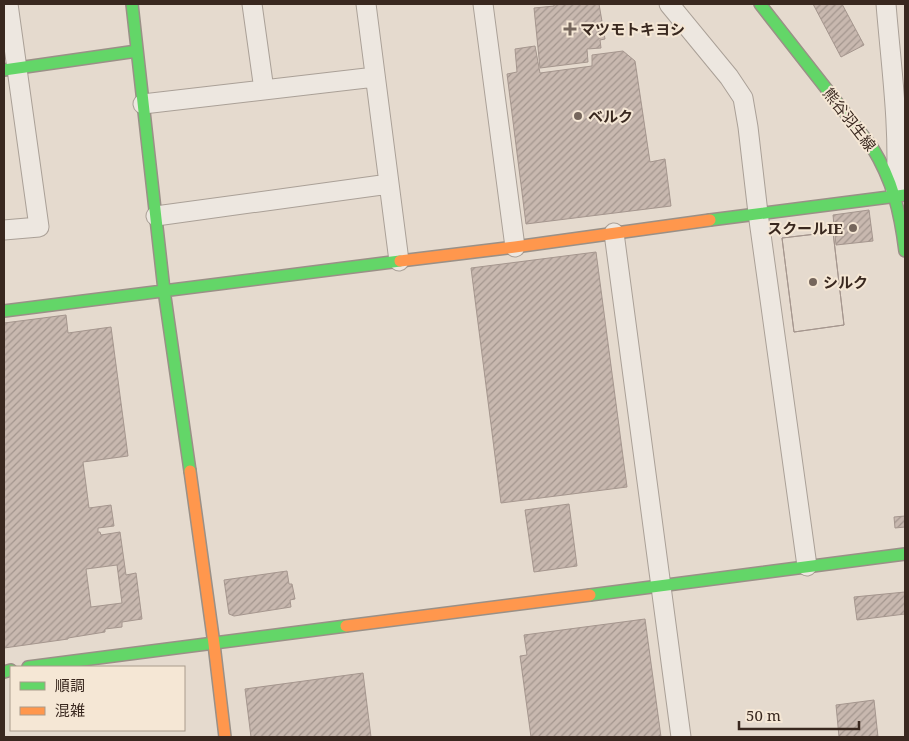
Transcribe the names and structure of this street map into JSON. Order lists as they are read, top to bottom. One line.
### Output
{"streets":{"street":["熊谷羽生線"]},"places":{"health":["マツモトキヨシ"],"other":["ベルク","スクールIE","シルク"]},"legend":["順調","混雑"],"scale_bar":"50 m"}
